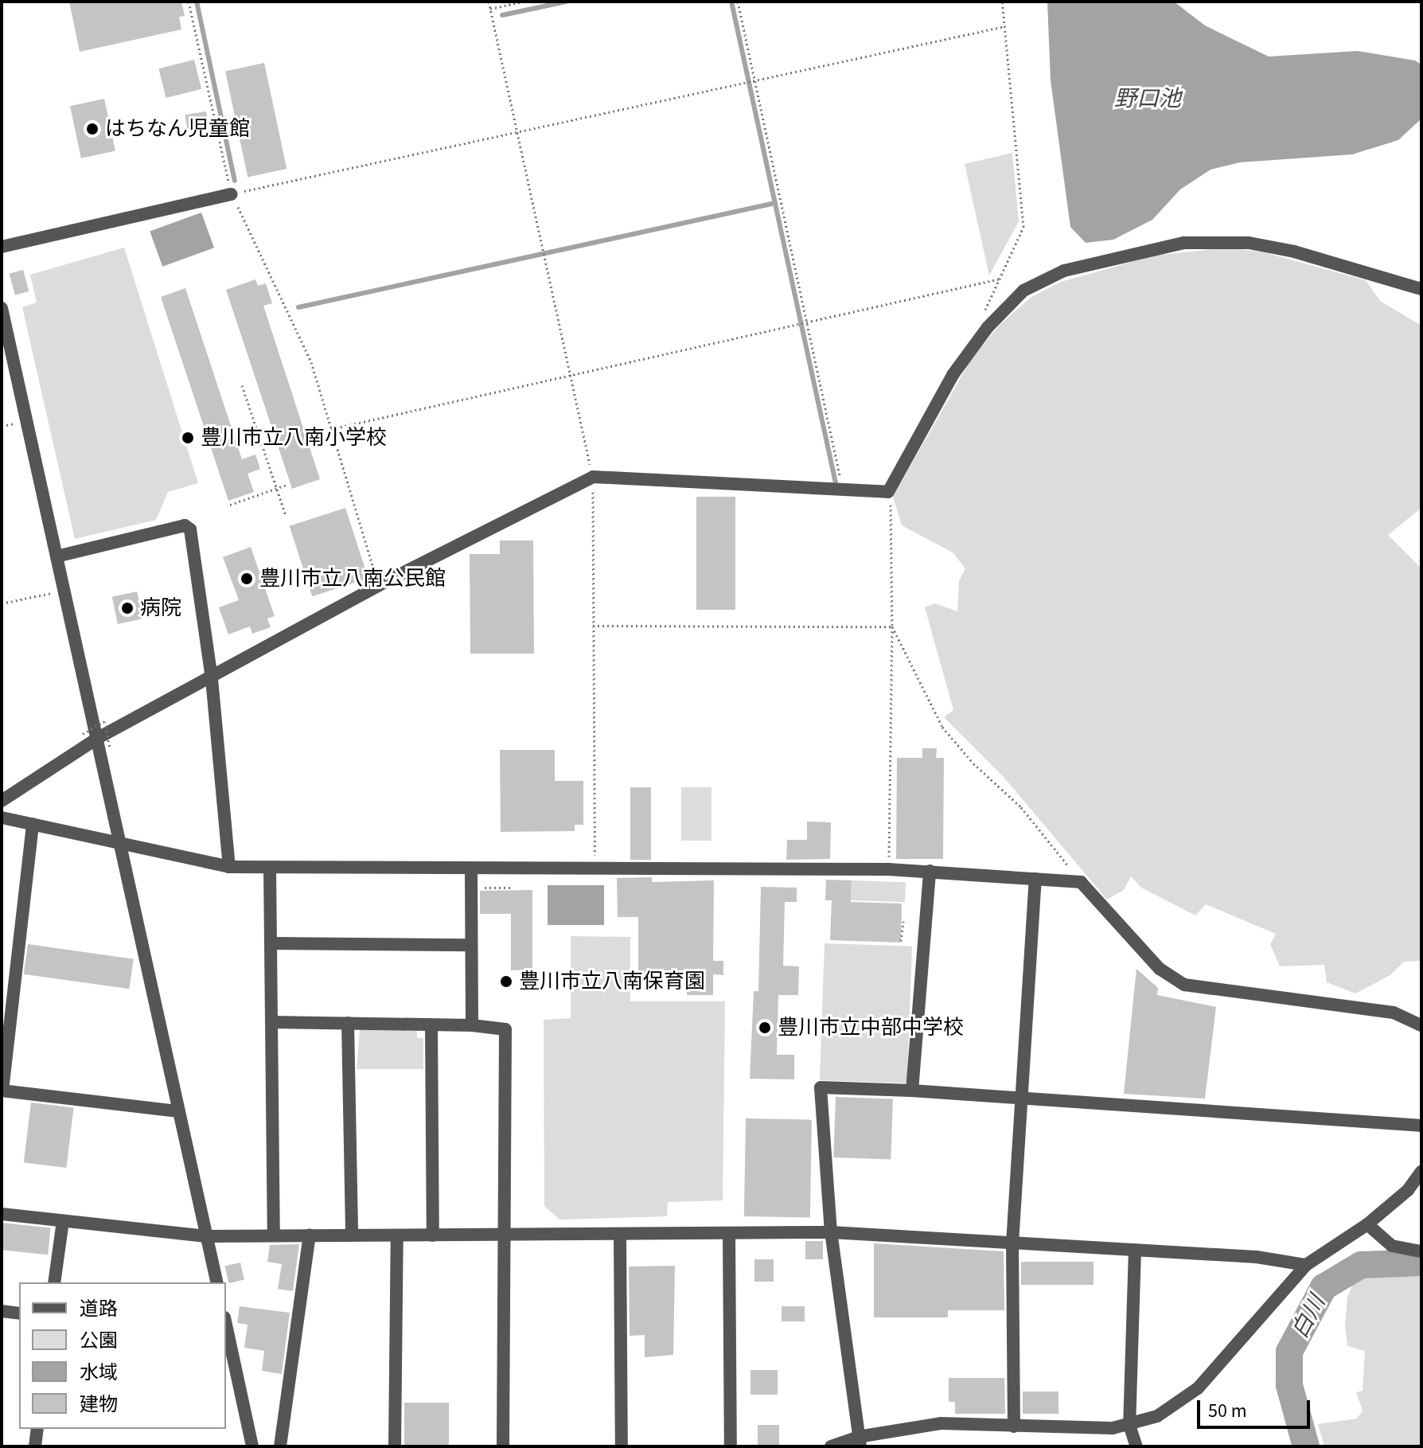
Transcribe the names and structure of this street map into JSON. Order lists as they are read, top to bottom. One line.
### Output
{"water":["野口池","白川"],"places":["はちなん児童館","豊川市立八南小学校","豊川市立八南公民館","病院","豊川市立八南保育園","豊川市立中部中学校"],"legend":["道路","公園","水域","建物"],"scale_bar":"50 m"}
